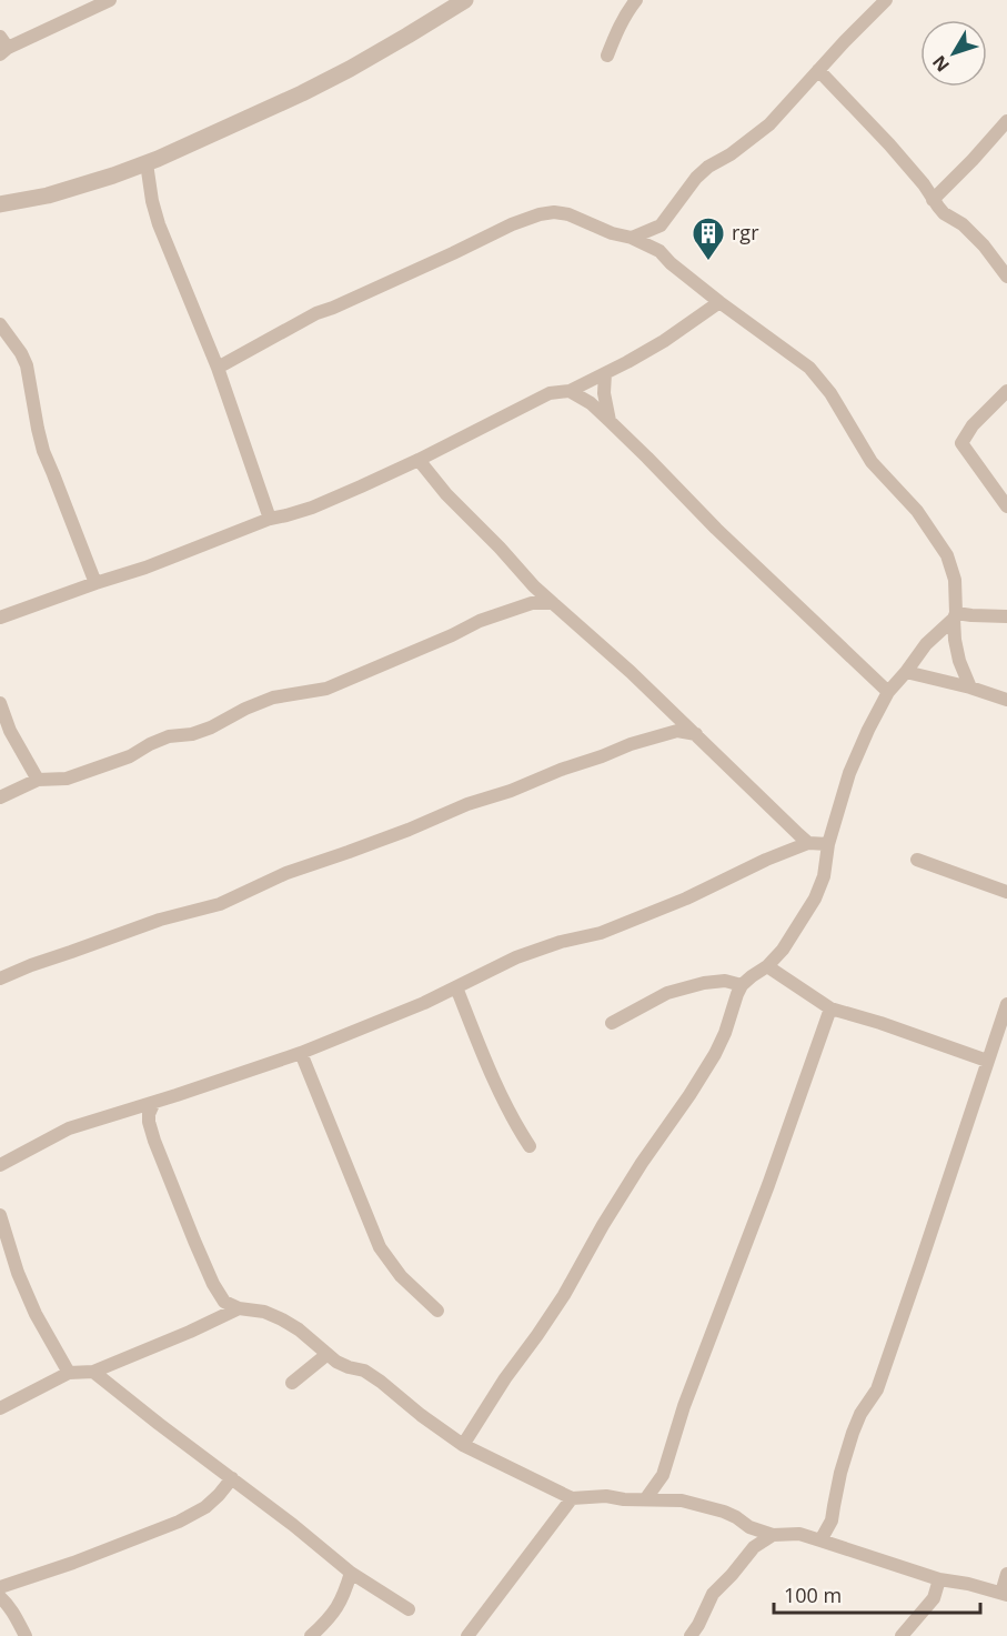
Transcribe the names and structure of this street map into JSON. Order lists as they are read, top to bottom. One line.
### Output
{"places":{"building":["rgr"]},"scale_bar":"100 m","north":"bottom left"}
